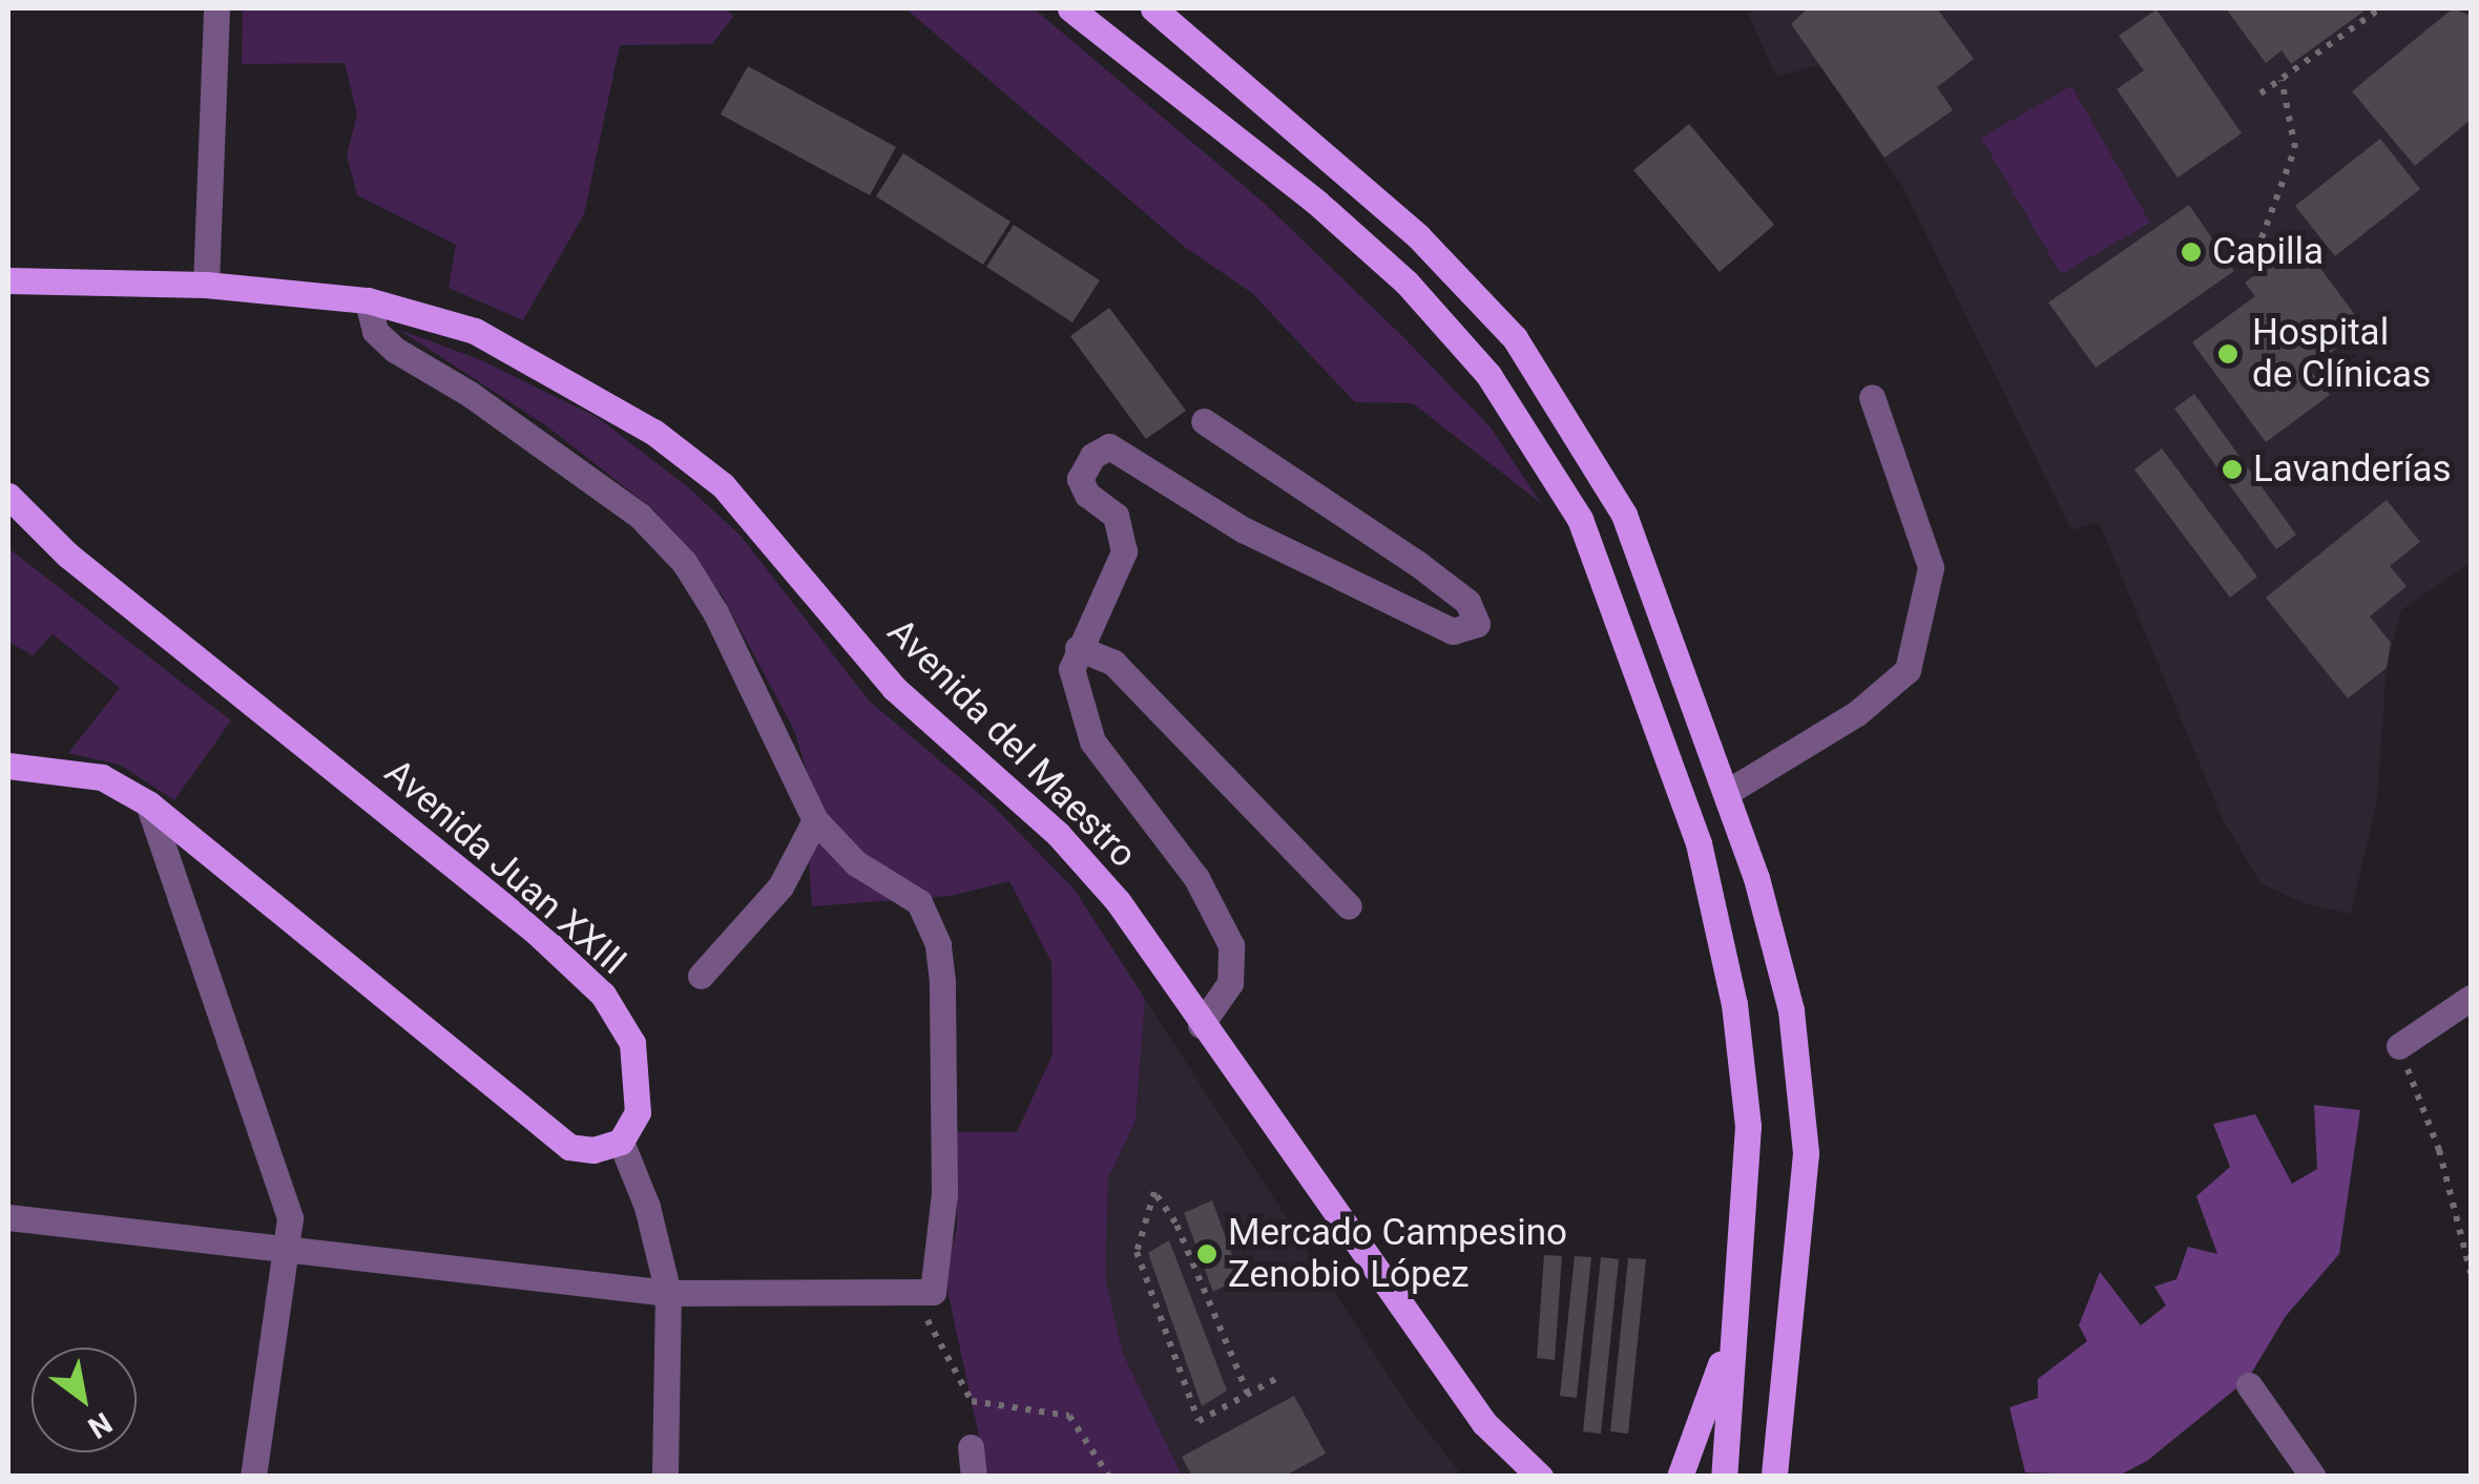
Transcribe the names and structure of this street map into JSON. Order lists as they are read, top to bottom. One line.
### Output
{"streets":{"main road":["Avenida del Maestro","Avenida Juan XXIII"]},"places":["Capilla","Hospital de Clínicas","Lavanderías","Mercado Campesino Zenobio López"],"north":"bottom right"}
